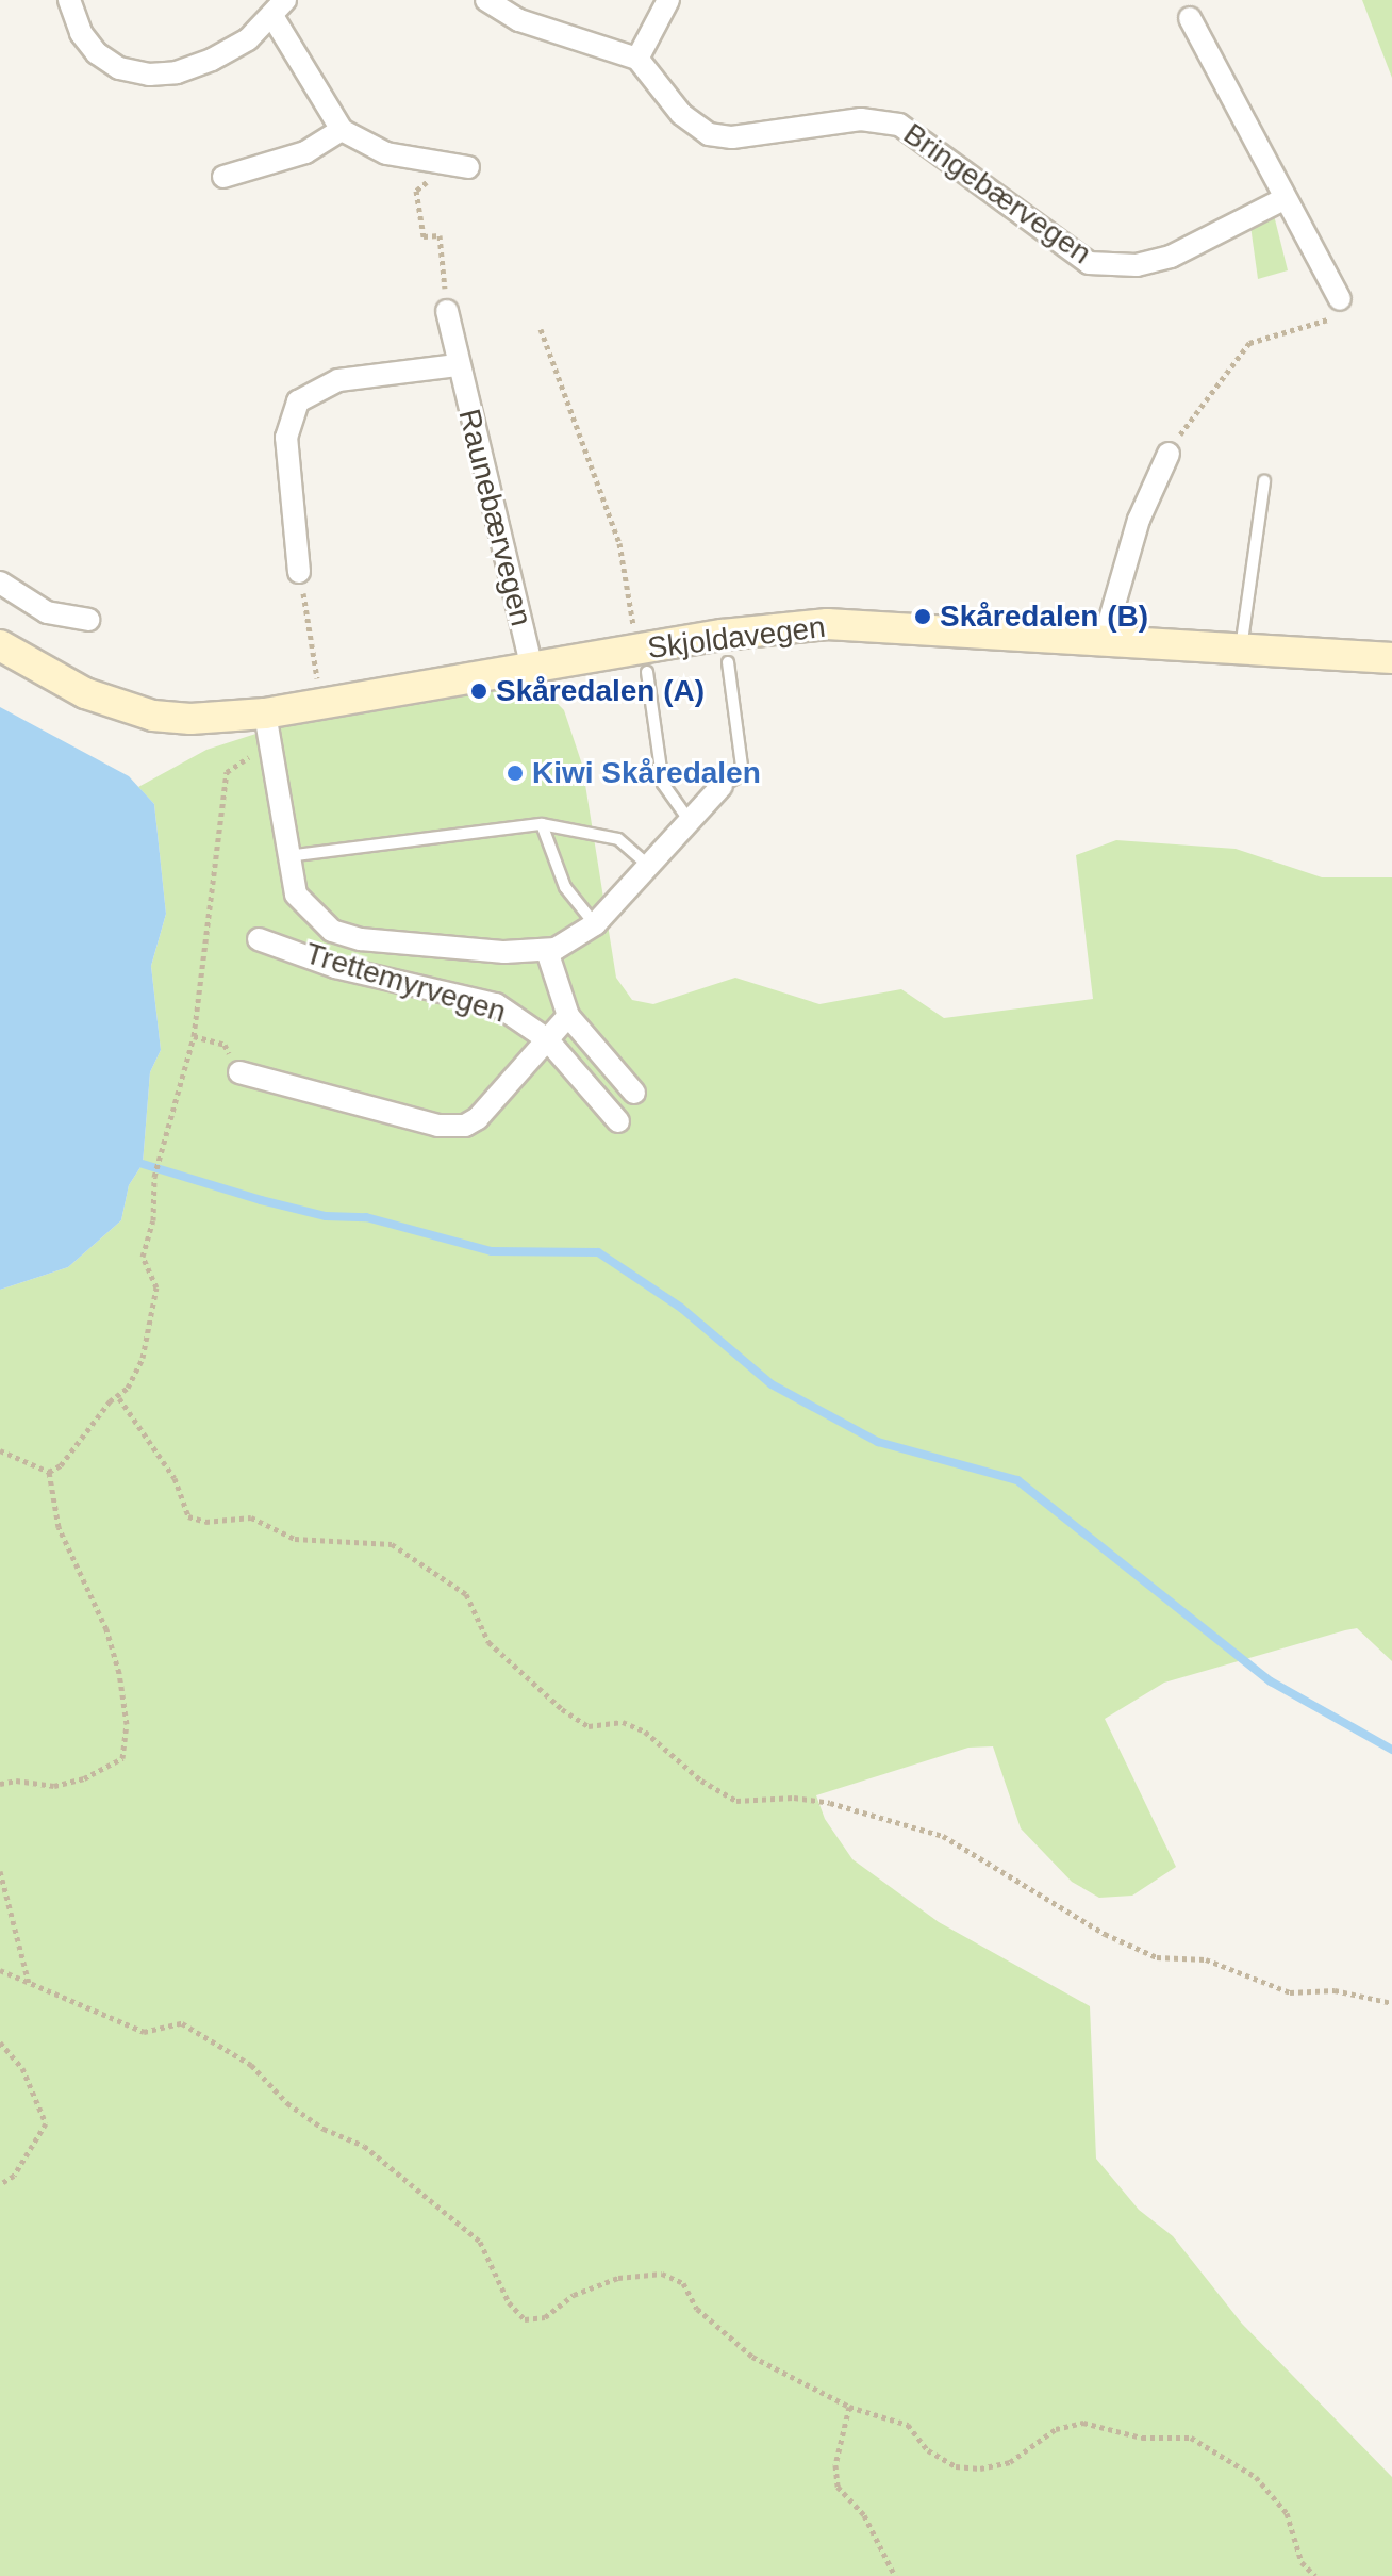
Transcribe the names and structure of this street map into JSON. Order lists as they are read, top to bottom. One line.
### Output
{"streets":{"main road":["Skjoldavegen"],"street":["Bringebærvegen","Raunebærvegen","Trettemyrvegen"]},"crossings":[["Raunebærvegen","Skjoldavegen"]],"places":["Skåredalen (B)","Skåredalen (A)","Kiwi Skåredalen"]}
